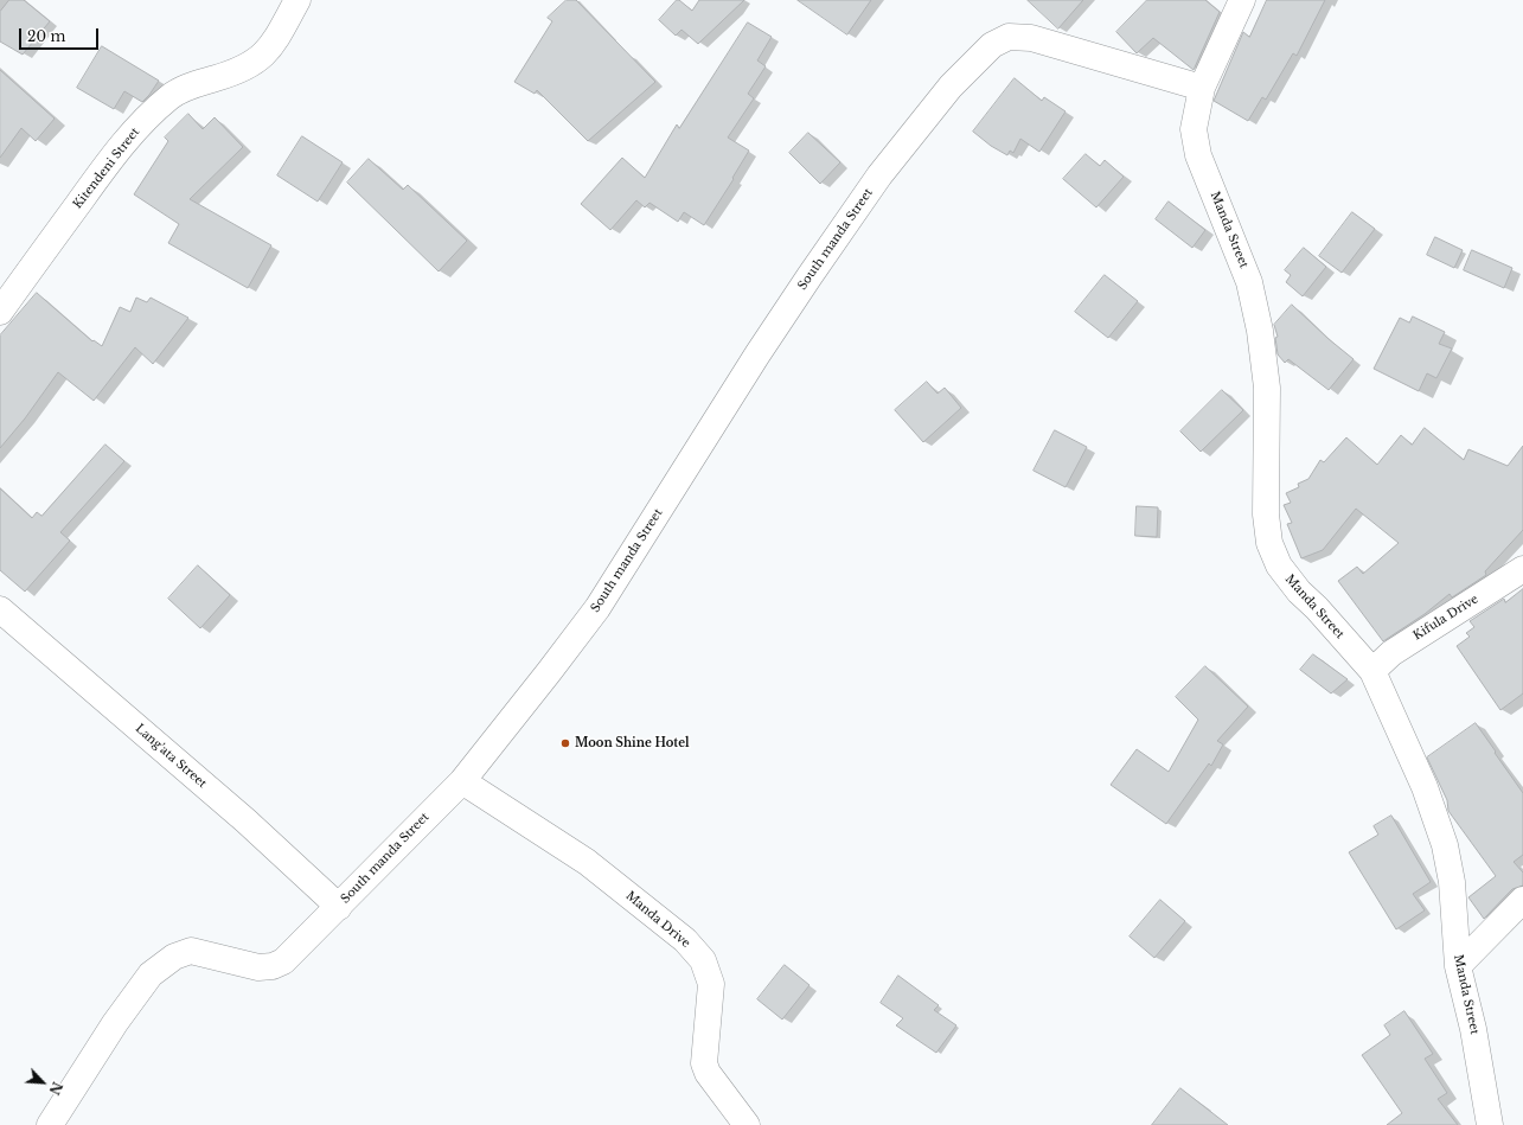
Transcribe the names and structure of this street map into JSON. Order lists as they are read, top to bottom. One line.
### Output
{"streets":{"street":["Kitendeni Street","Manda Street","South manda Street","Kifula Drive","Lang'ata Street","Manda Drive"]},"crossings":[["Manda Street","South manda Street"],["Manda Street","Kifula Drive"],["South manda Street","Lang'ata Street"],["South manda Street","Manda Drive"]],"places":["Moon Shine Hotel"],"scale_bar":"20 m","north":"bottom right"}
